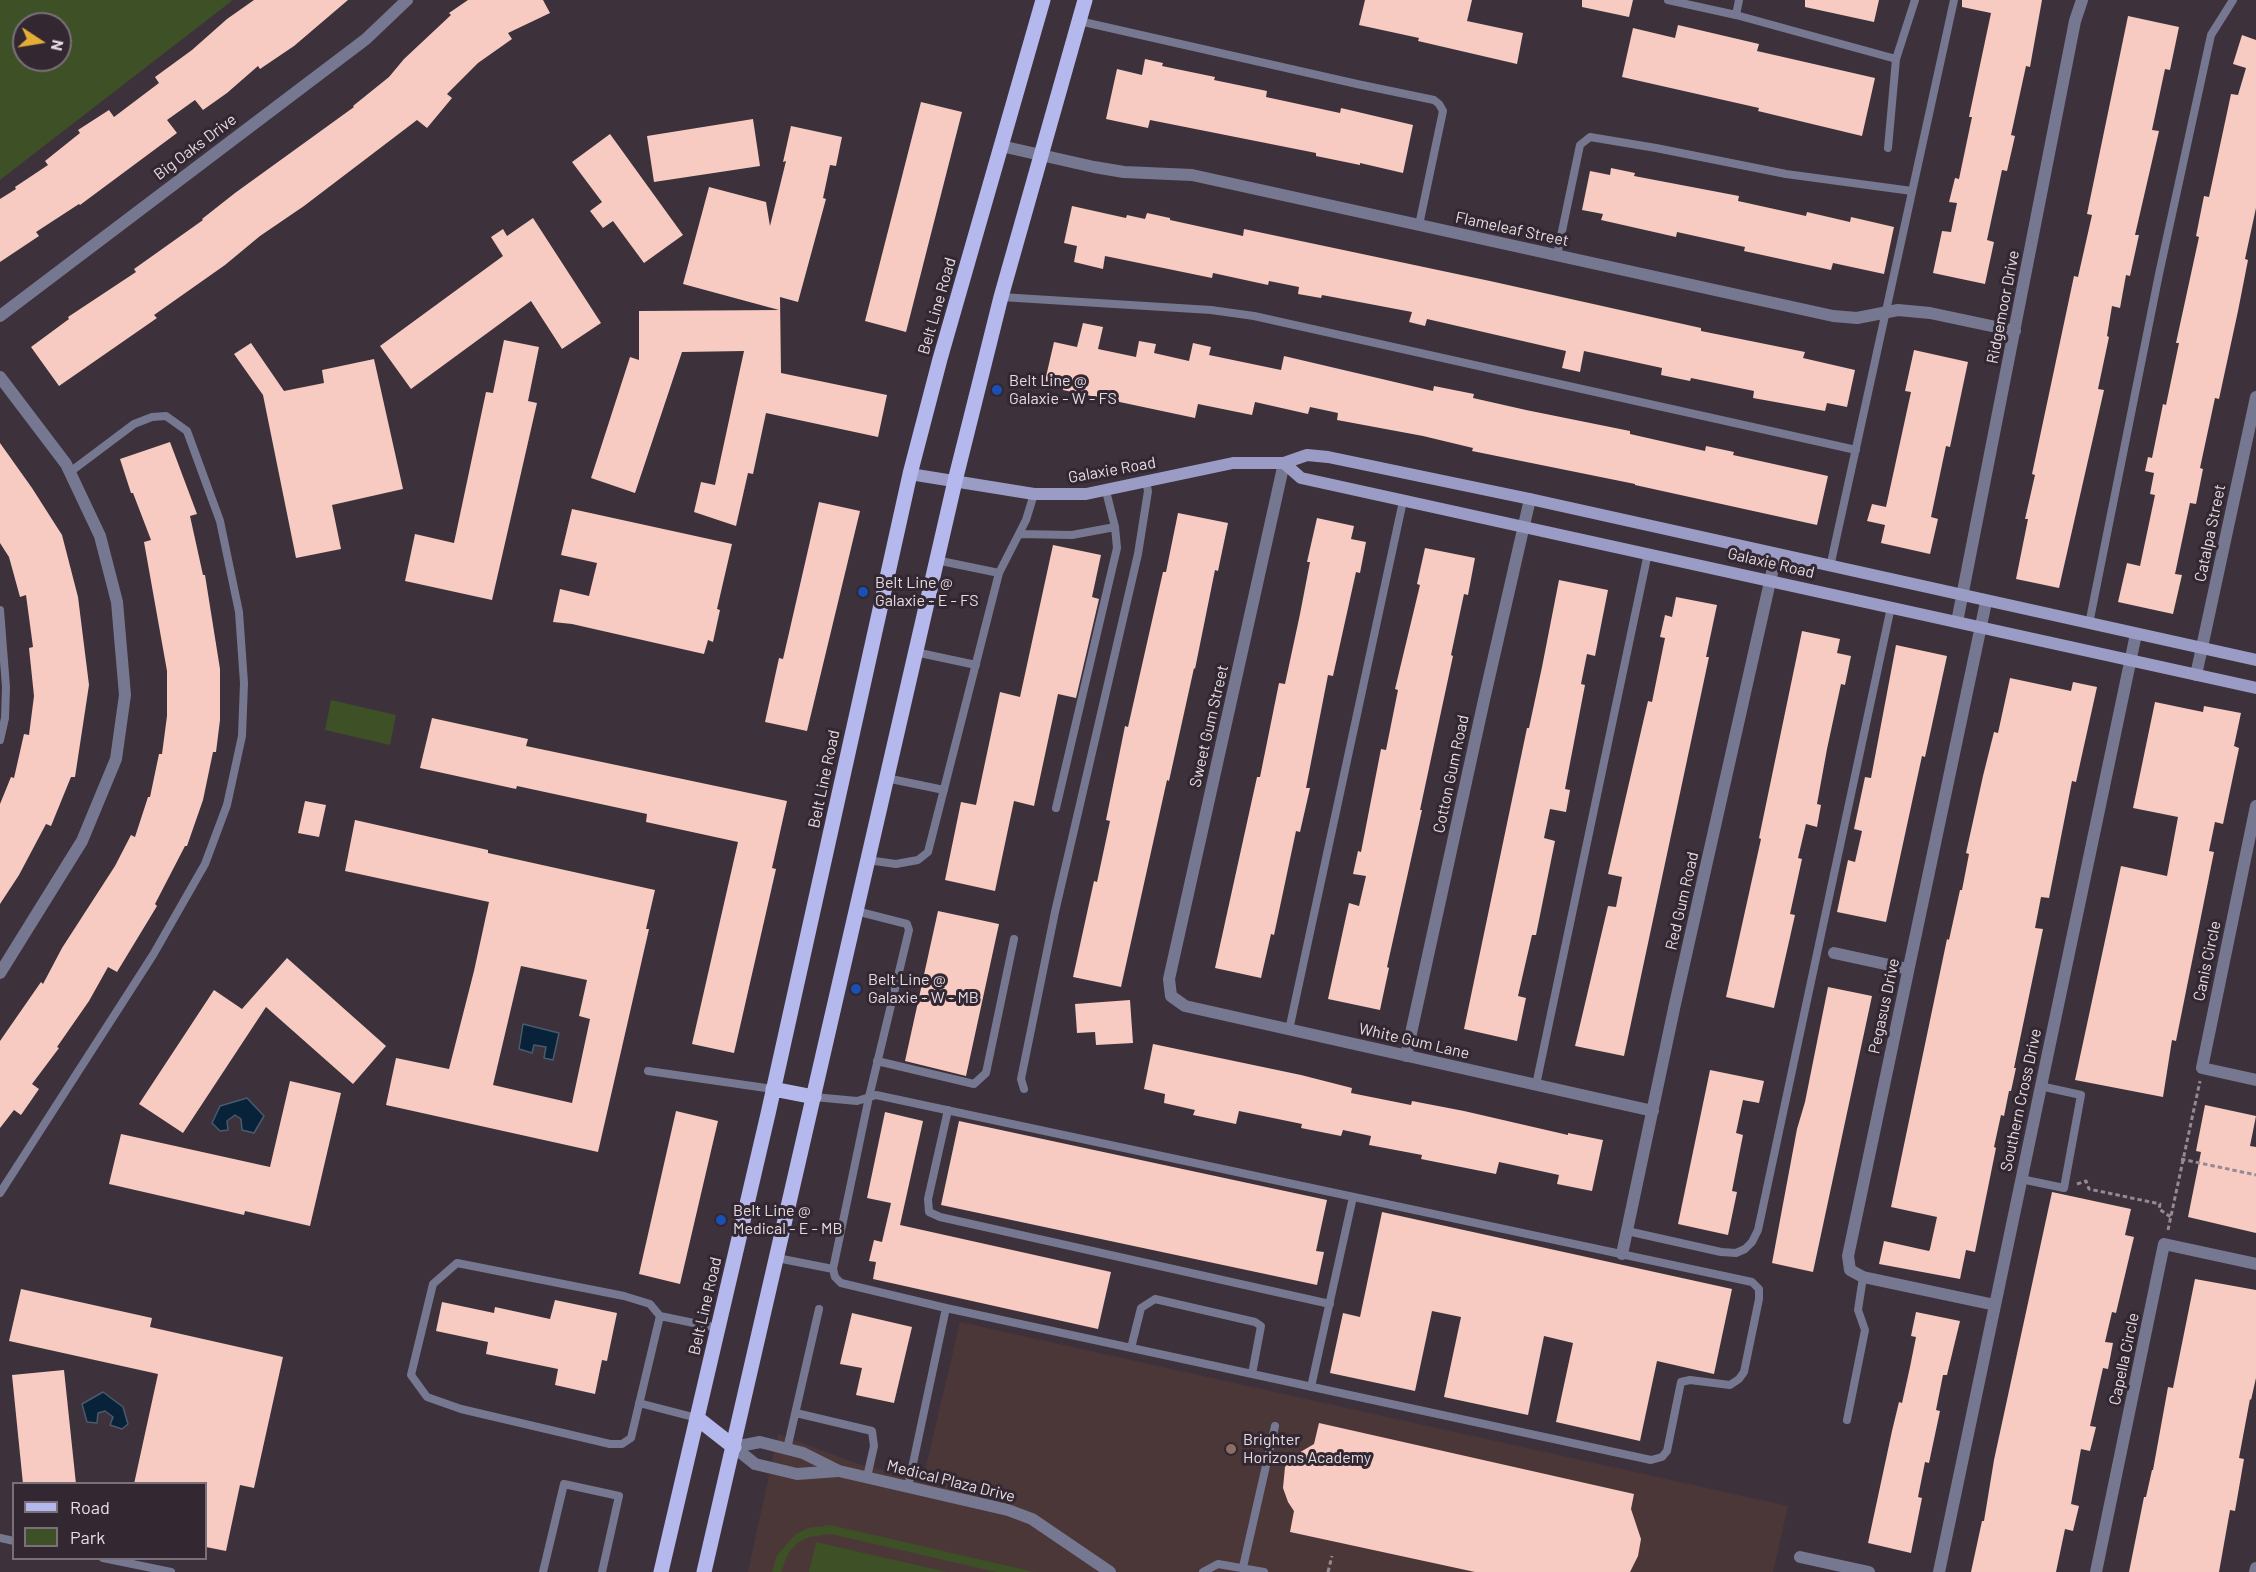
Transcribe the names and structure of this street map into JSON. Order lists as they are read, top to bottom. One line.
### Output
{"streets":{"main road":["Belt Line Road"],"street":["Big Oaks Drive","Flameleaf Street","Ridgemoor Drive","Galaxie Road","Catalpa Street","Sweet Gum Street","Cotton Gum Road","Red Gum Road","Canis Circle","Pegasus Drive","White Gum Lane","Southern Cross Drive","Capella Circle","Medical Plaza Drive"]},"crossings":[["Flameleaf Street","Belt Line Road"],["Flameleaf Street","Ridgemoor Drive"],["Belt Line Road","Galaxie Road"],["Ridgemoor Drive","Galaxie Road"],["Galaxie Road","Catalpa Street"],["Galaxie Road","Sweet Gum Street"],["Galaxie Road","Cotton Gum Road"],["Galaxie Road","Red Gum Road"],["Galaxie Road","Pegasus Drive"],["Galaxie Road","Southern Cross Drive"],["Sweet Gum Street","White Gum Lane"],["Cotton Gum Road","White Gum Lane"],["Red Gum Road","White Gum Lane"]],"places":["Belt Line @ Galaxie - W - FS","Belt Line @ Galaxie - E - FS","Belt Line @ Galaxie - W - MB","Belt Line @ Medical - E - MB","Brighter Horizons Academy"],"legend":["Road","Park"],"north":"right"}
